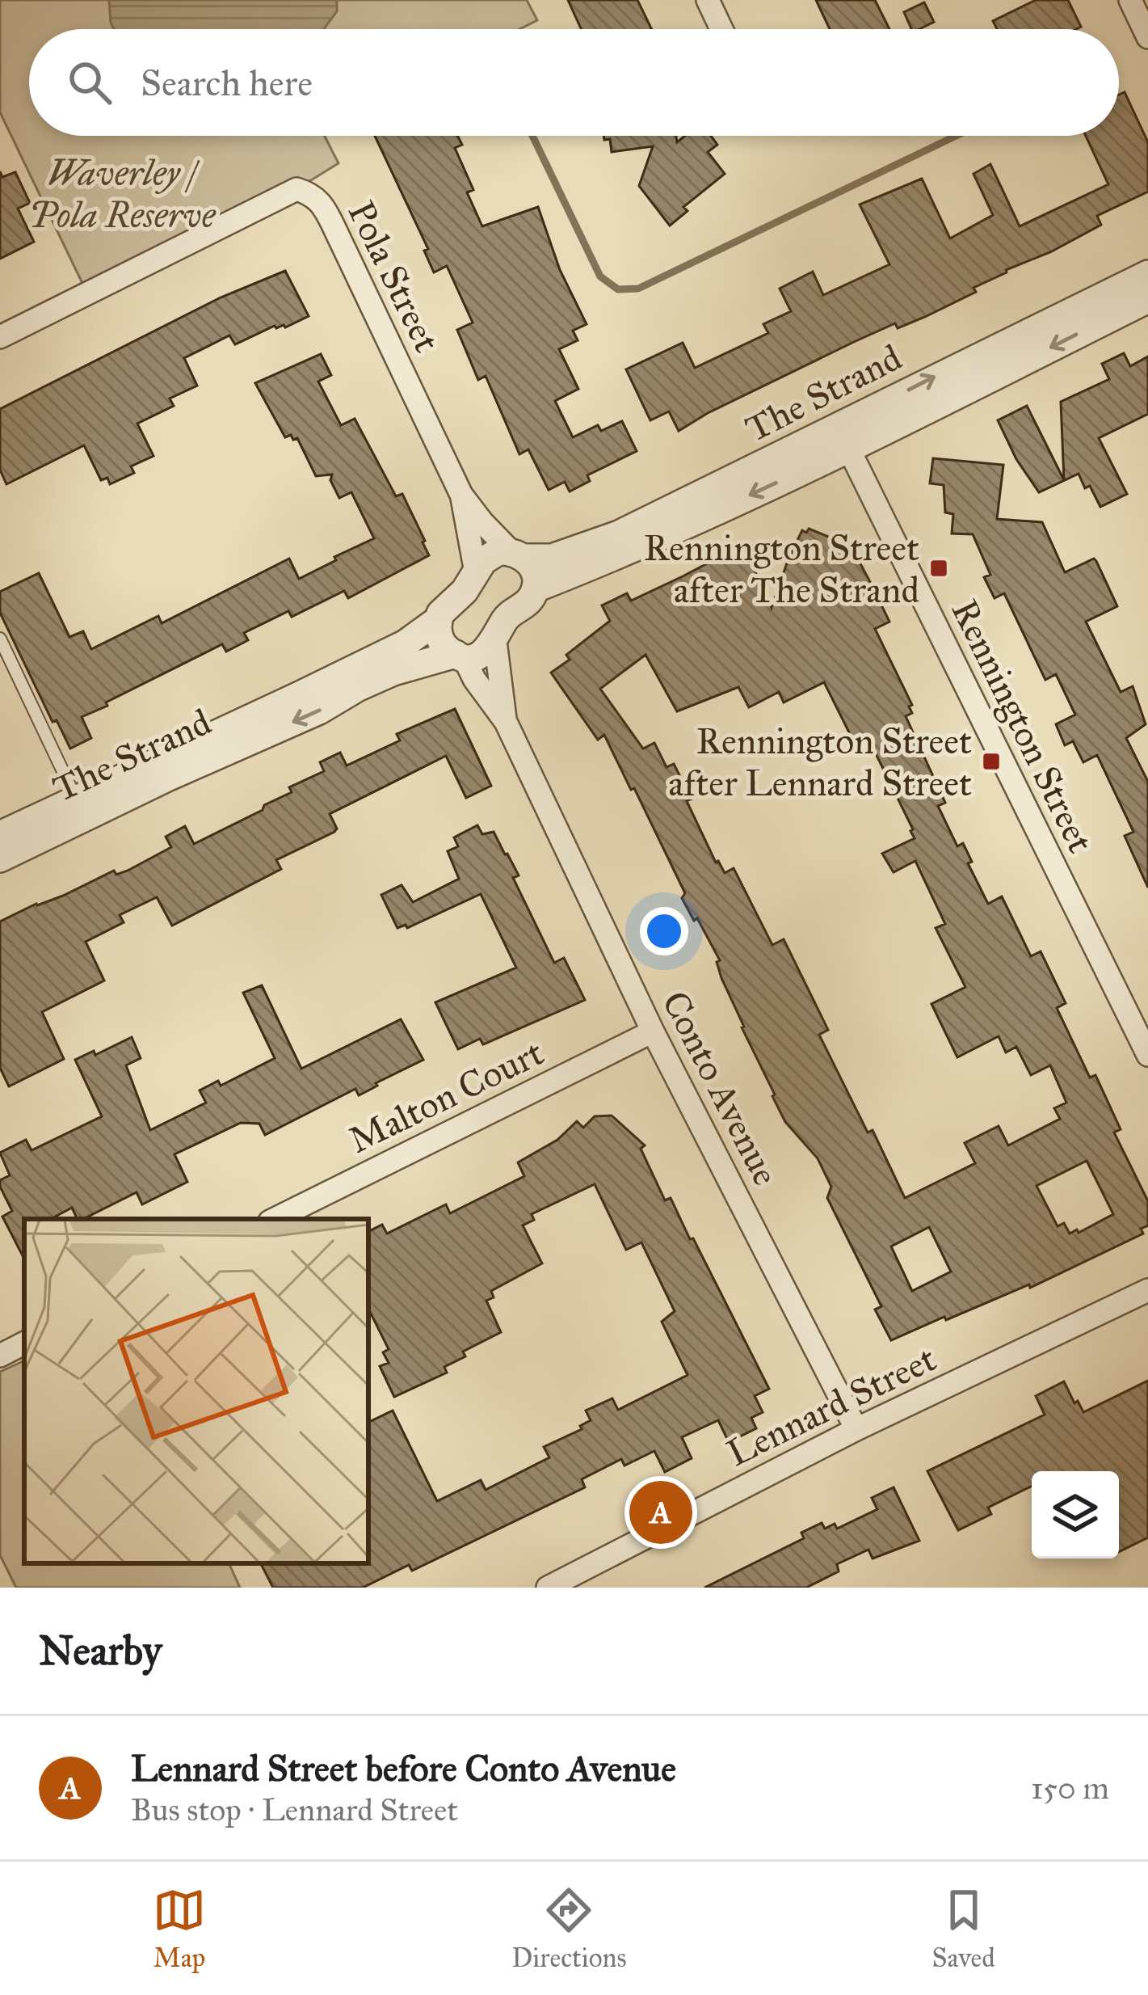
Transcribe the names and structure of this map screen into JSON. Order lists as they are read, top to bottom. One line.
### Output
{"streets":{"street":["Pola Street","The Strand","Rennington Street","Conto Avenue","Malton Court","Lennard Street"]},"crossings":[["Pola Street","The Strand"],["The Strand","Rennington Street"],["The Strand","Conto Avenue"],["Conto Avenue","Malton Court"],["Conto Avenue","Lennard Street"]],"parks":["Waverley / Pola Reserve"],"places":{"transit":["Rennington Street after The Strand","Rennington Street after Lennard Street"]},"page":{"search":"Search here","pins":"A","heading":"Nearby","list":[{"mark":"A","name":"Lennard Street before Conto Avenue","note":"Bus stop · Lennard Street","value":"150 m"}],"nav":["Map","Directions","Saved"]}}
